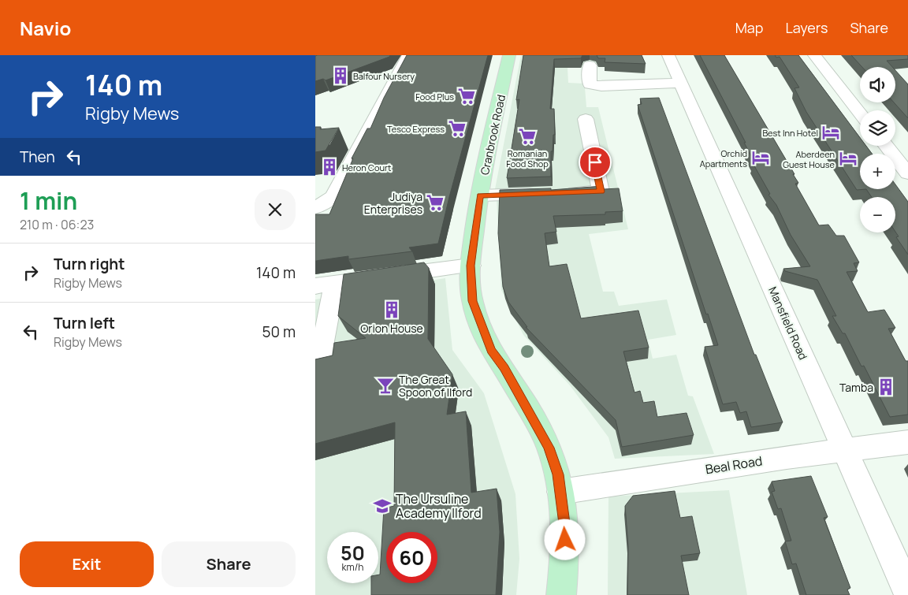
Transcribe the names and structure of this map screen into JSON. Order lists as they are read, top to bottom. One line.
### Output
{"streets":{"main road":["Cranbrook Road"],"street":["Mansfield Road","Beal Road"]},"crossings":[["Cranbrook Road","Beal Road"],["Mansfield Road","Beal Road"]],"places":{"building":["Balfour Nursery","Heron Court","Orion House","Tamba"],"supermarket":["Food Plus","Tesco Express","Romanian Food Shop","Judiya Enterprises"],"hotel":["Best Inn Hotel","Orchid Apartments","Aberdeen Guest House"],"bar":["The Great Spoon of Ilford"],"school or university":["The Ursuline Academy Ilford"]},"page":{"header":"Navio","nav":["Map","Layers","Share"],"turn":["140 m","Rigby Mews"],"map_buttons":["+","−"],"then":"Then","heading":["1 min","210 m · 06:23"],"list":[{"name":"Turn right","note":"Rigby Mews","value":"140 m"},{"name":"Turn left","note":"Rigby Mews","value":"50 m"}],"speed":"50 km/h","limit":"60","buttons":["Exit","Share"]}}
